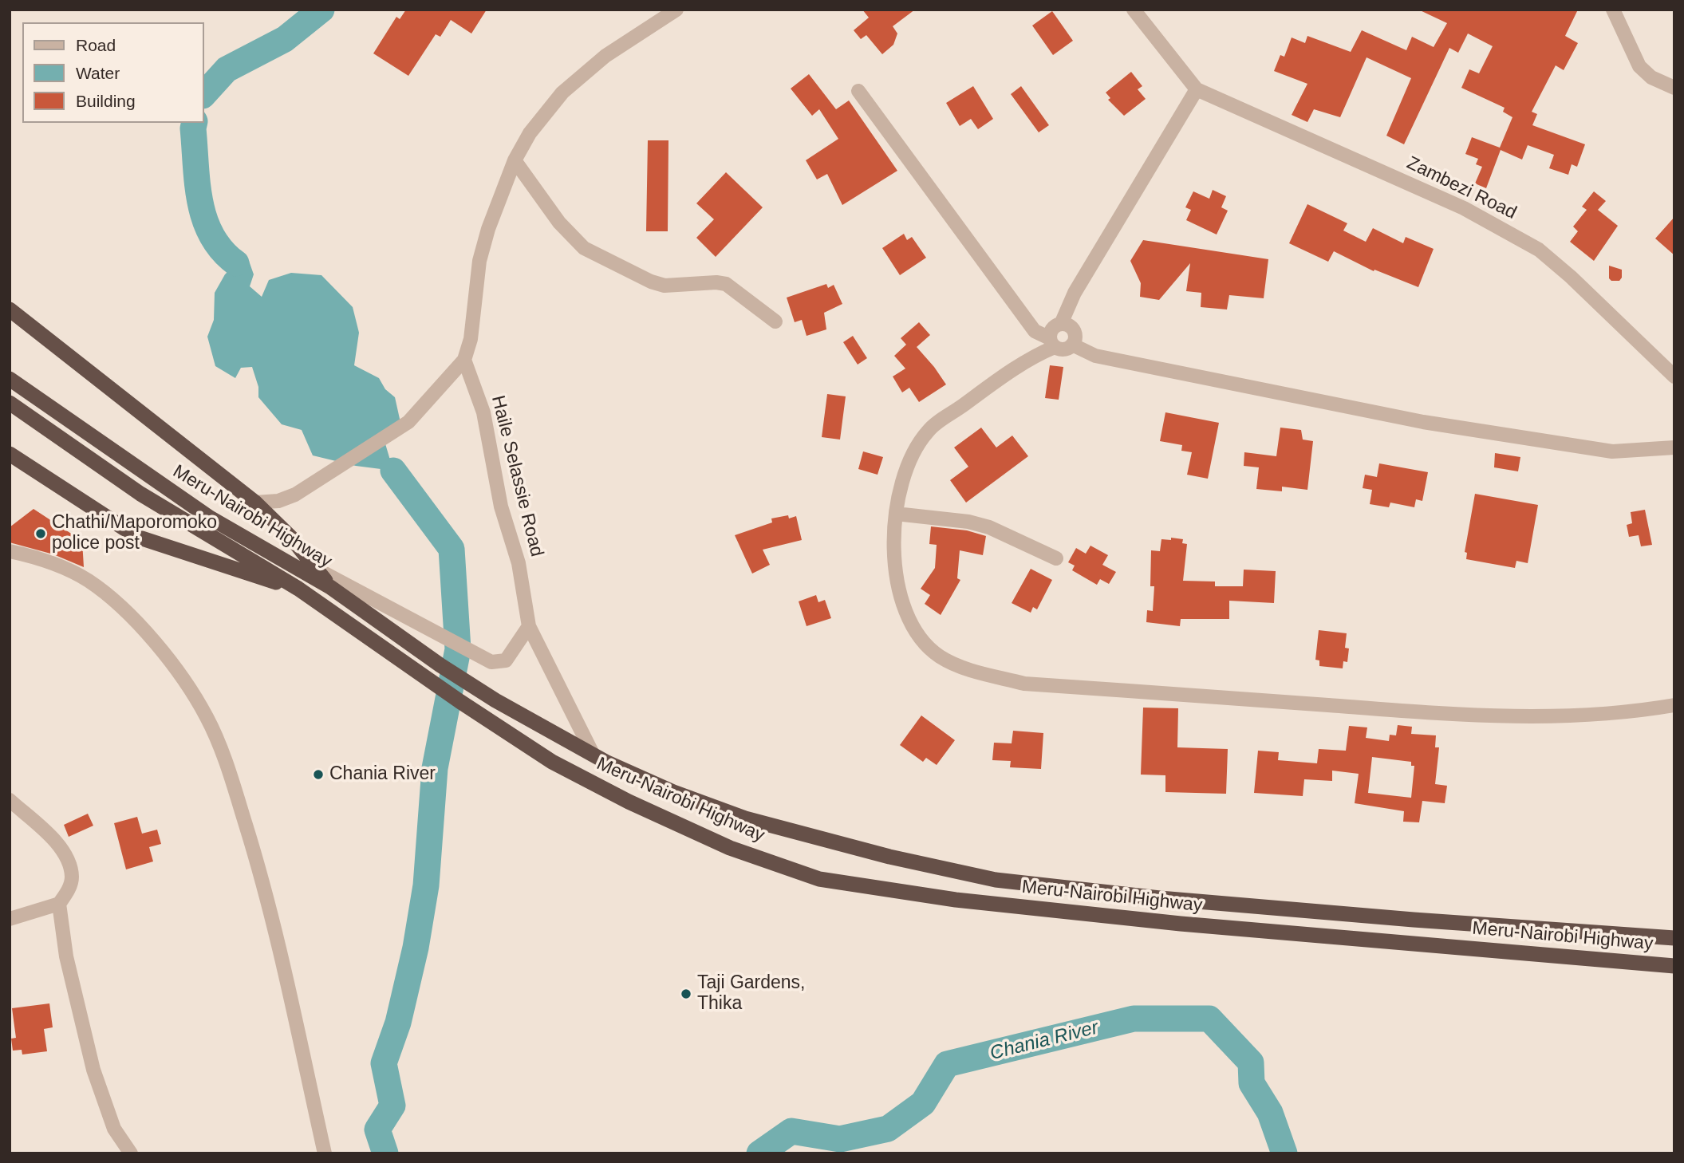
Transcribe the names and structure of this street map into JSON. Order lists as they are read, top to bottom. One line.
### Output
{"streets":{"highway":["Meru-Nairobi Highway"],"street":["Zambezi Road","Haile Selassie Road"]},"crossings":[["Haile Selassie Road","Meru-Nairobi Highway"]],"water":["Chania River"],"places":["Chathi/Maporomoko police post","Chania River","Taji Gardens, Thika"],"legend":["Road","Water","Building"]}
